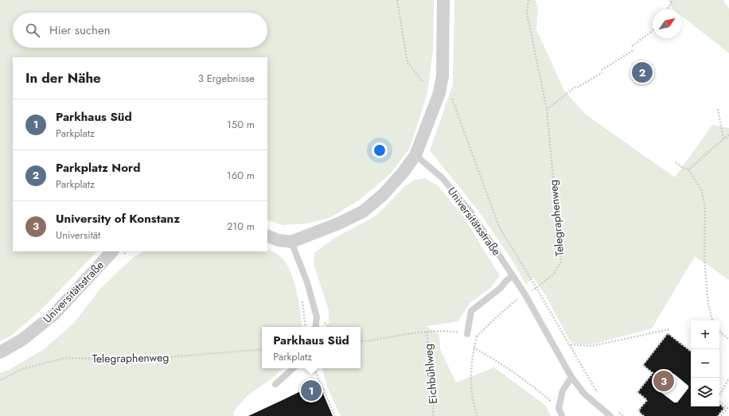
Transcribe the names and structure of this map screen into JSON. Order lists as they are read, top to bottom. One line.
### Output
{"streets":{"street":["Universitätsstraße"],"path":["Telegraphenweg","Eichbühlweg"]},"crossings":[["Telegraphenweg","Universitätsstraße"]],"north":"top right","page":{"search":"Hier suchen","heading":["In der Nähe","3 Ergebnisse"],"pins":["2","3","1"],"list":[{"mark":"1","name":"Parkhaus Süd","note":"Parkplatz","value":"150 m"},{"mark":"2","name":"Parkplatz Nord","note":"Parkplatz","value":"160 m"},{"mark":"3","name":"University of Konstanz","note":"Universität","value":"210 m"}],"map_buttons":["+","−"],"popup":["Parkhaus Süd","Parkplatz"]}}
